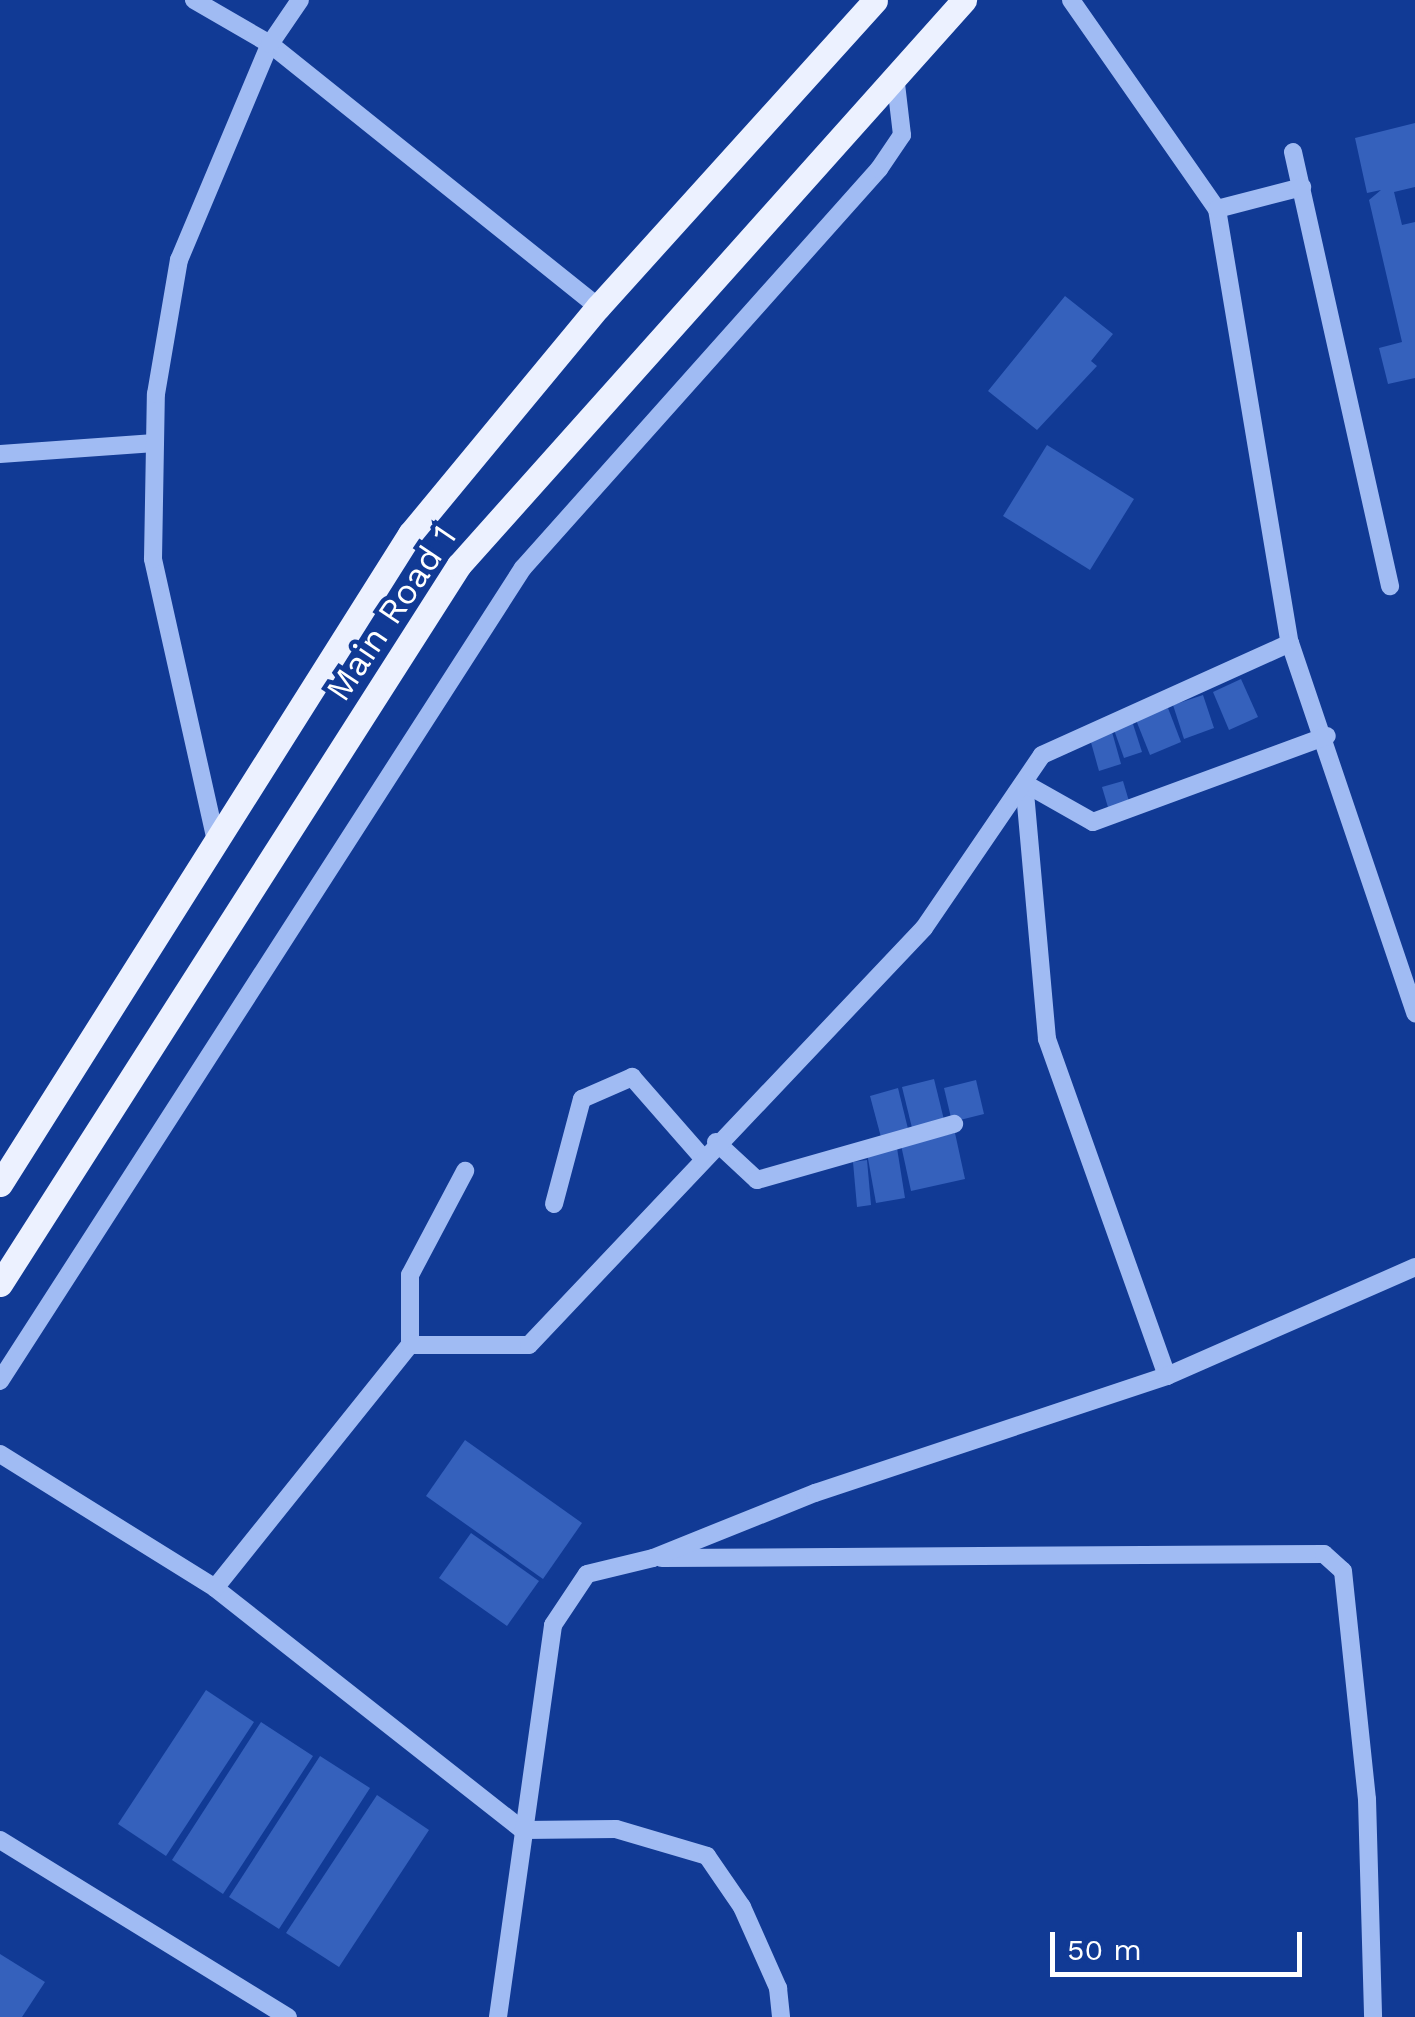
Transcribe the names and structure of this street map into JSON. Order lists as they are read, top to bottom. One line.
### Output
{"streets":{"main road":["Main Road 1"]},"scale_bar":"50 m"}
